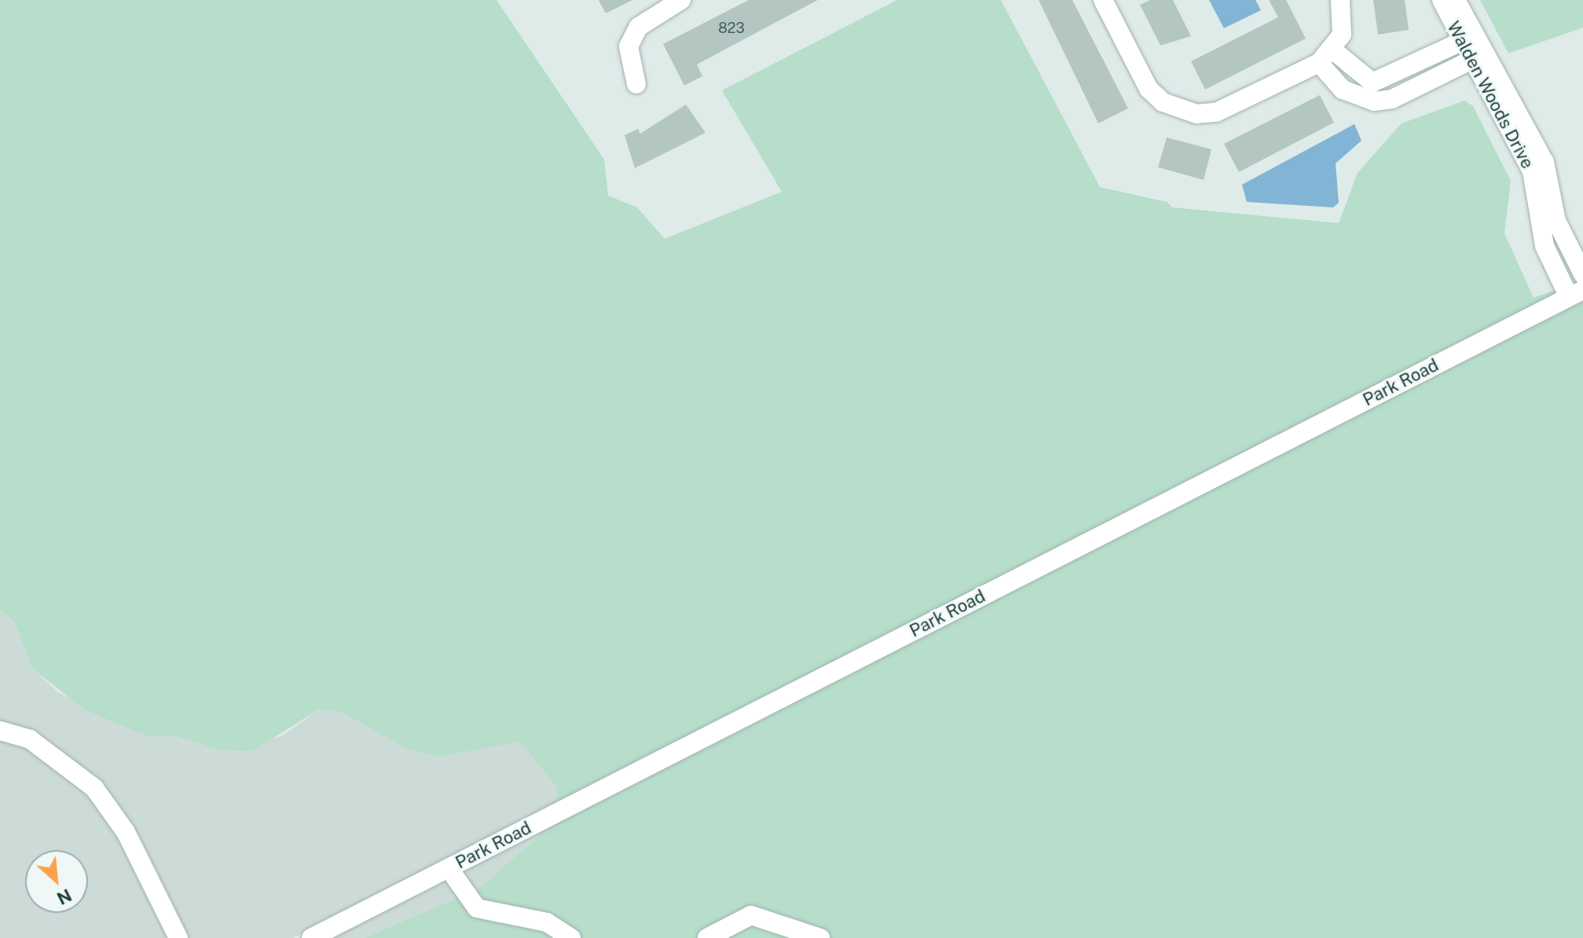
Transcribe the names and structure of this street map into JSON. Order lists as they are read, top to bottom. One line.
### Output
{"streets":{"street":["Walden Woods Drive","Park Road"]},"crossings":[["Walden Woods Drive","Park Road"]],"house_numbers":["823"],"north":"bottom right"}
